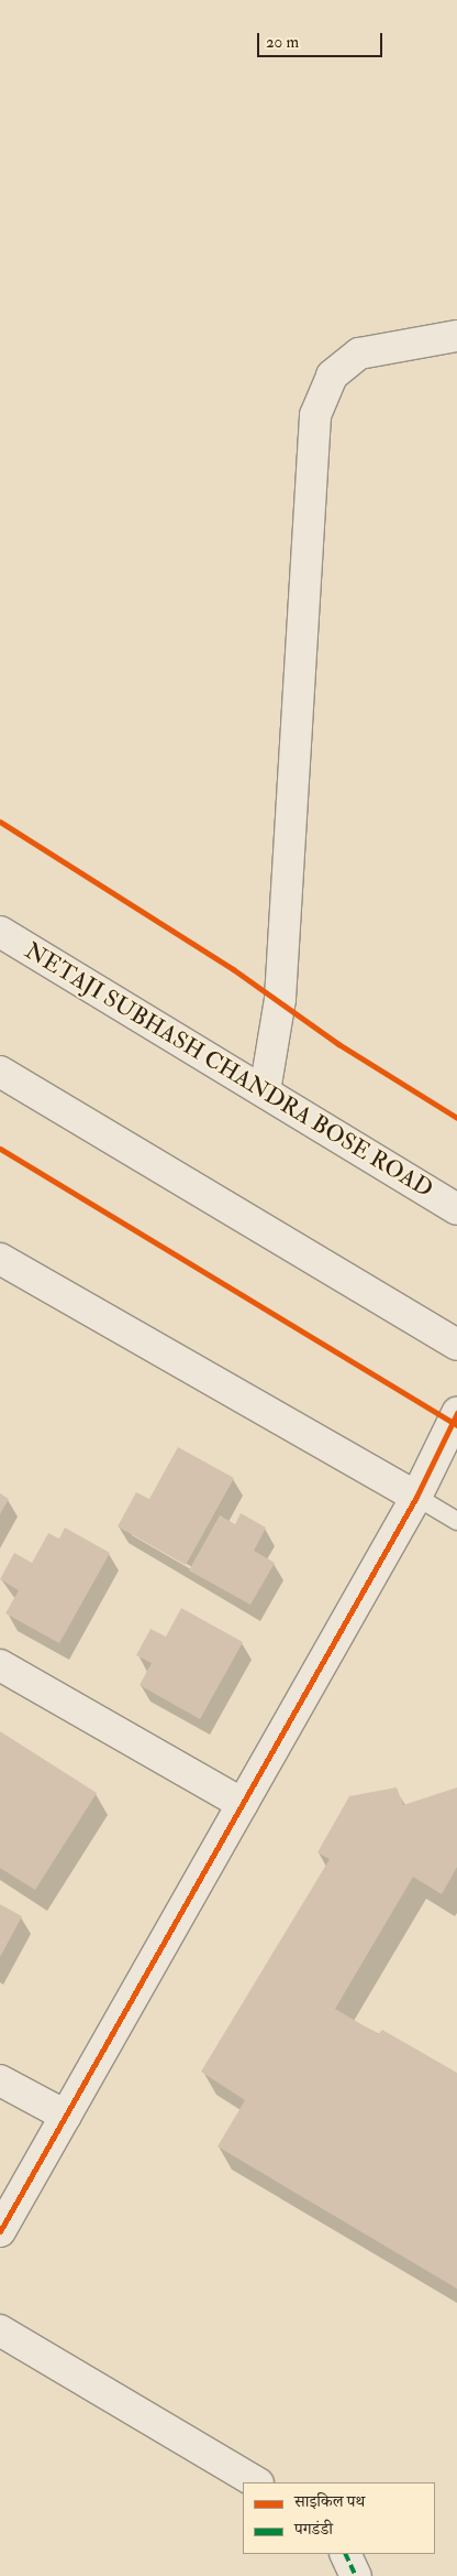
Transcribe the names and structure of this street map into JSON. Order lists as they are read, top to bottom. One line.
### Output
{"streets":{"street":["NETAJI SUBHASH CHANDRA BOSE ROAD"]},"legend":["साइकिल पथ","पगडंडी"],"scale_bar":"20 m"}
